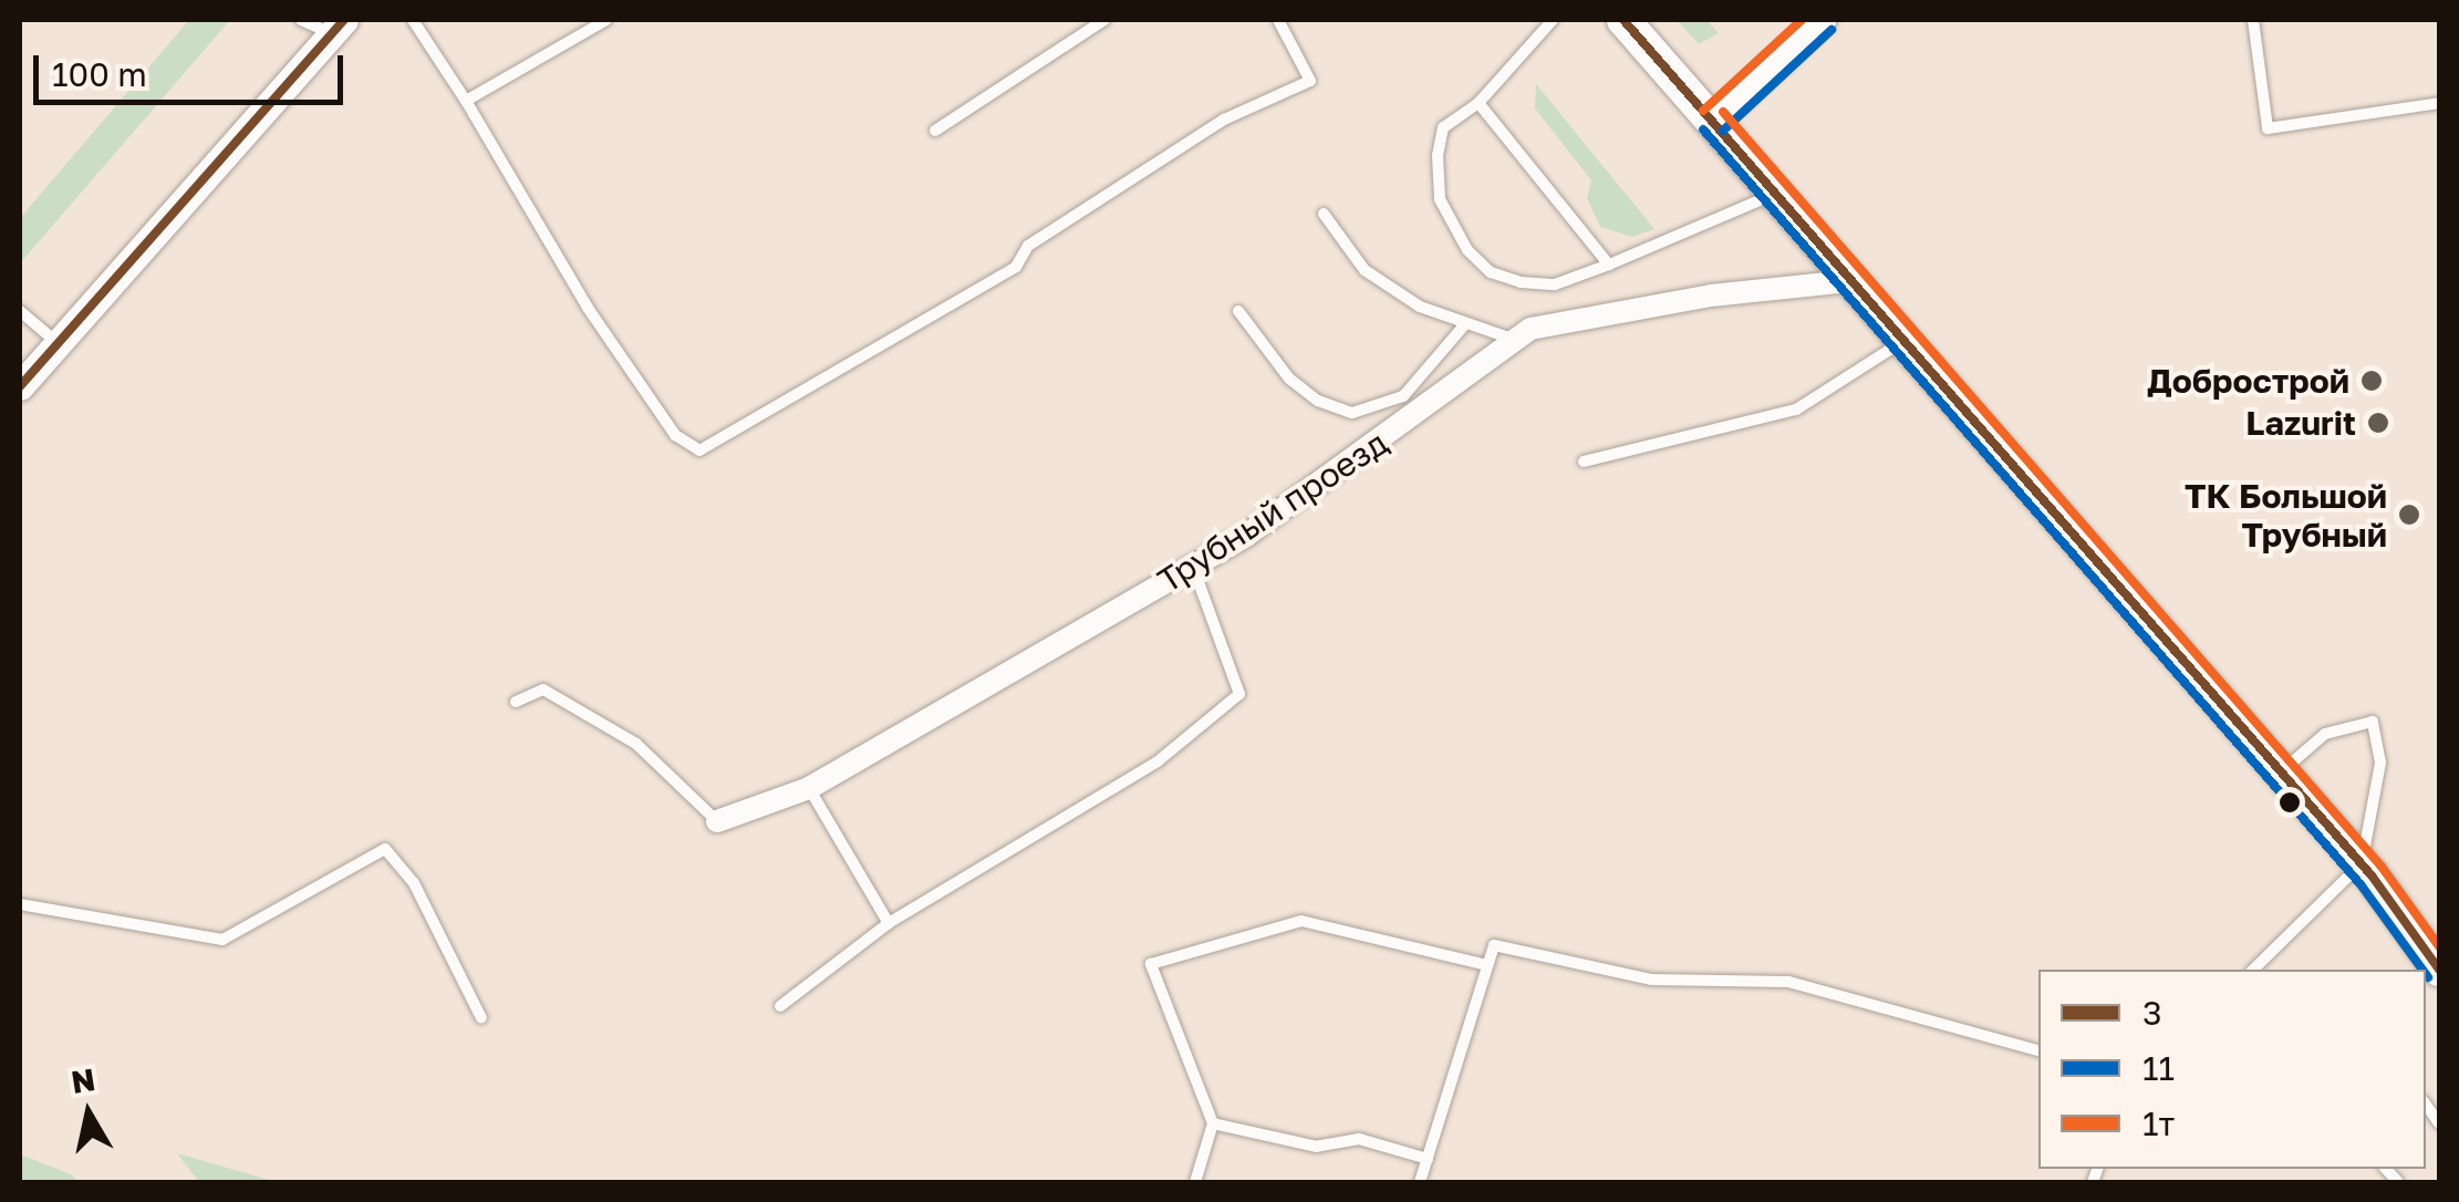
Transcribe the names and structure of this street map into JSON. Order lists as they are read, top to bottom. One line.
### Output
{"streets":{"street":["Трубный проезд"]},"places":["Добрострой","Lazurit","ТК Большой Трубный"],"lines":["transit line 3","transit line 1т","transit line 11"],"legend":["3","11","1т"],"scale_bar":"100 m","north":"top"}
